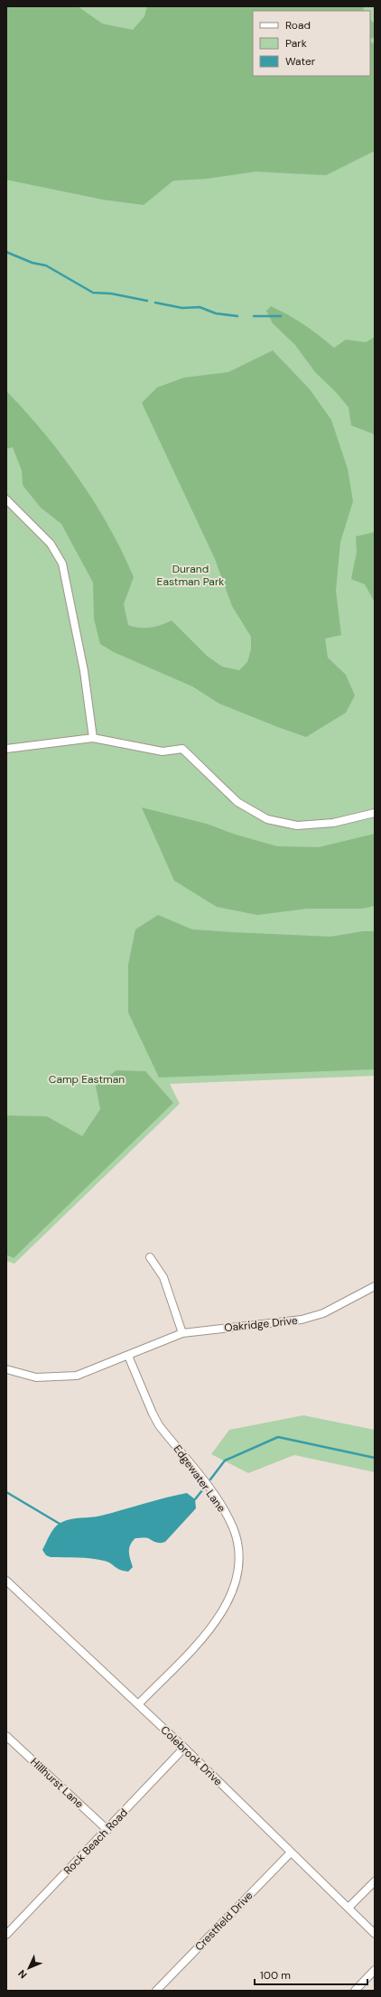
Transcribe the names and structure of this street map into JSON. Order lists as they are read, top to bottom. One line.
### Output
{"streets":{"street":["Oakridge Drive","Edgewater Lane","Colebrook Drive","Hillhurst Lane","Rock Beach Road","Crestfield Drive"]},"crossings":[["Oakridge Drive","Edgewater Lane"],["Edgewater Lane","Colebrook Drive"],["Colebrook Drive","Rock Beach Road"],["Colebrook Drive","Crestfield Drive"],["Hillhurst Lane","Rock Beach Road"]],"parks":["Durand Eastman Park","Camp Eastman"],"legend":["Road","Park","Water"],"scale_bar":"100 m","north":"bottom left"}
